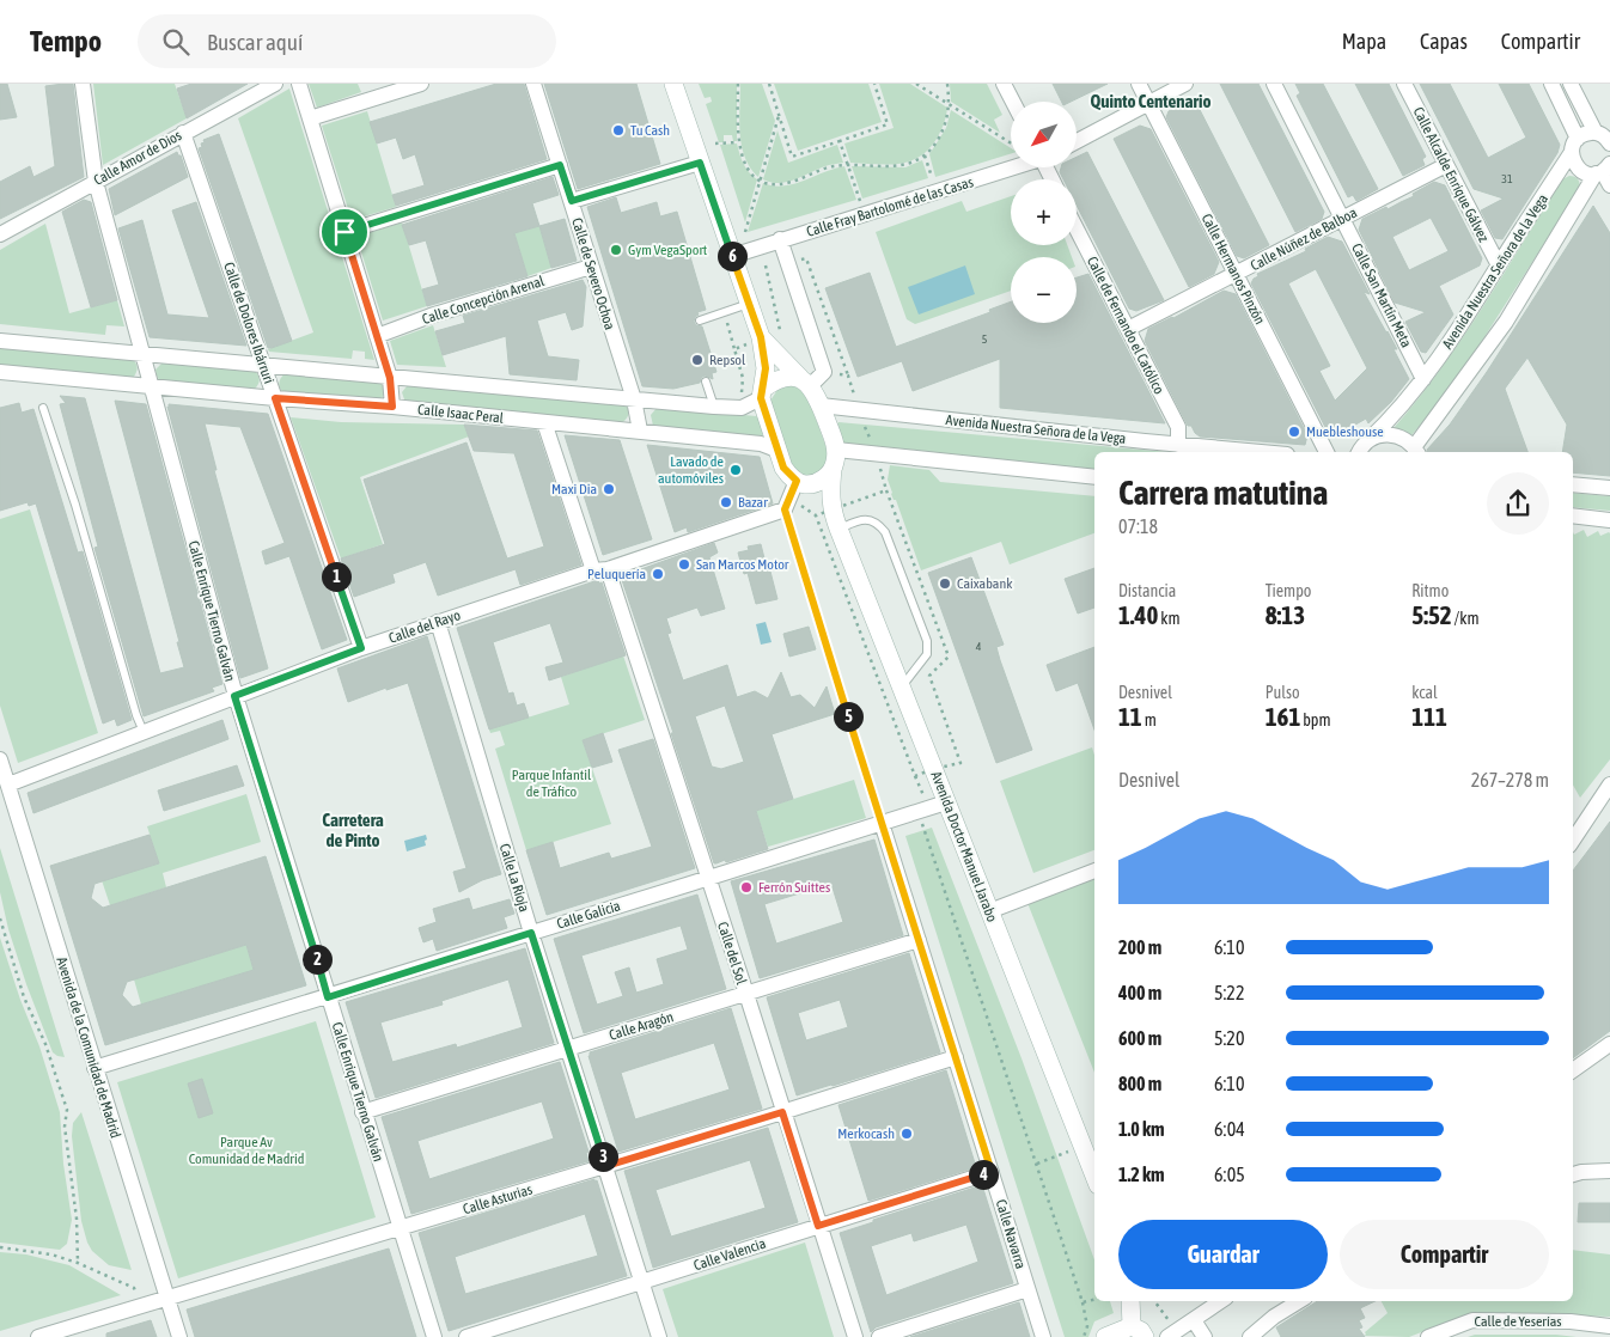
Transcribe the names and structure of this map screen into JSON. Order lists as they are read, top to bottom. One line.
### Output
{"streets":{"street":["Calle Amor de Dios","Calle Alcalde Enrique Gálvez","Calle Fray Bartolomé de las Casas","Calle Núñez de Balboa","Calle Hermanos Pinzón","Avenida Nuestra Señora de la Vega","Calle de Severo Ochoa","Calle San Martín Meta","Calle Concepción Arenal","Calle de Dolores Ibárruri","Calle de Fernando el Católico","Calle Isaac Peral","Calle Enrique Tierno Galván","Calle del Rayo","Avenida Doctor Manuel Jarabo","Calle La Rioja","Calle Galicia","Calle del Sol","Calle Aragón","Avenida de la Comunidad de Madrid","Calle Asturias","Calle Navarra","Calle Valencia","Calle de Yeserías"]},"crossings":[["Calle Amor de Dios","Calle de Dolores Ibárruri"],["Calle Amor de Dios","Calle Enrique Tierno Galván"],["Calle Alcalde Enrique Gálvez","Calle Núñez de Balboa"],["Calle Alcalde Enrique Gálvez","Avenida Nuestra Señora de la Vega"],["Calle Núñez de Balboa","Calle Hermanos Pinzón"],["Calle Núñez de Balboa","Calle San Martín Meta"],["Calle Núñez de Balboa","Calle de Fernando el Católico"],["Avenida Nuestra Señora de la Vega","Calle San Martín Meta"],["Avenida Nuestra Señora de la Vega","Calle de Fernando el Católico"],["Calle de Severo Ochoa","Calle Concepción Arenal"],["Calle de Severo Ochoa","Calle Isaac Peral"],["Calle de Dolores Ibárruri","Calle Isaac Peral"],["Calle de Dolores Ibárruri","Calle del Rayo"],["Calle Isaac Peral","Calle Enrique Tierno Galván"],["Calle Isaac Peral","Avenida Doctor Manuel Jarabo"],["Calle Isaac Peral","Calle del Sol"],["Calle Enrique Tierno Galván","Calle del Rayo"],["Calle Enrique Tierno Galván","Calle Galicia"],["Calle Enrique Tierno Galván","Calle Aragón"],["Calle Enrique Tierno Galván","Calle Asturias"],["Calle del Rayo","Calle La Rioja"],["Calle del Rayo","Calle del Sol"],["Calle del Rayo","Avenida de la Comunidad de Madrid"],["Avenida Doctor Manuel Jarabo","Calle Galicia"],["Calle La Rioja","Calle Galicia"],["Calle La Rioja","Calle Aragón"],["Calle La Rioja","Calle Asturias"],["Calle La Rioja","Calle Valencia"],["Calle Galicia","Calle del Sol"],["Calle Galicia","Avenida de la Comunidad de Madrid"],["Calle Galicia","Calle Navarra"],["Calle del Sol","Calle Aragón"],["Calle del Sol","Calle Asturias"],["Calle del Sol","Calle Valencia"],["Calle Aragón","Calle Navarra"],["Avenida de la Comunidad de Madrid","Calle Asturias"],["Calle Asturias","Calle Navarra"],["Calle Navarra","Calle Valencia"]],"districts":["Quinto Centenario","Carretera de Pinto"],"parks":["Parque Infantil de Tráfico","Parque Av Comunidad de Madrid"],"places":["Tu Cash","Gym VegaSport","Repsol","Muebleshouse","Lavado de automóviles","Maxi Dia","Bazar","San Marcos Motor","Peluquería","Caixabank","Ferrón Suittes","Merkocash"],"house_numbers":["31","5","4"],"north":"bottom left","page":{"header":"Tempo","search":"Buscar aquí","nav":["Mapa","Capas","Compartir"],"map_buttons":["+","−"],"pins":["6","1","5","2","3","4"],"heading":["Carrera matutina","07:18"],"stats":[["Distancia","1.40 km"],["Tiempo","8:13"],["Ritmo","5:52 /km"],["Desnivel","11 m"],["Pulso","161 bpm"],["kcal","111"]],"chart":["Desnivel","267–278 m"],"list":[{"name":"200 m","note":"6:10"},{"name":"400 m","note":"5:22"},{"name":"600 m","note":"5:20"},{"name":"800 m","note":"6:10"},{"name":"1.0 km","note":"6:04"},{"name":"1.2 km","note":"6:05"}],"buttons":["Guardar","Compartir"]}}
